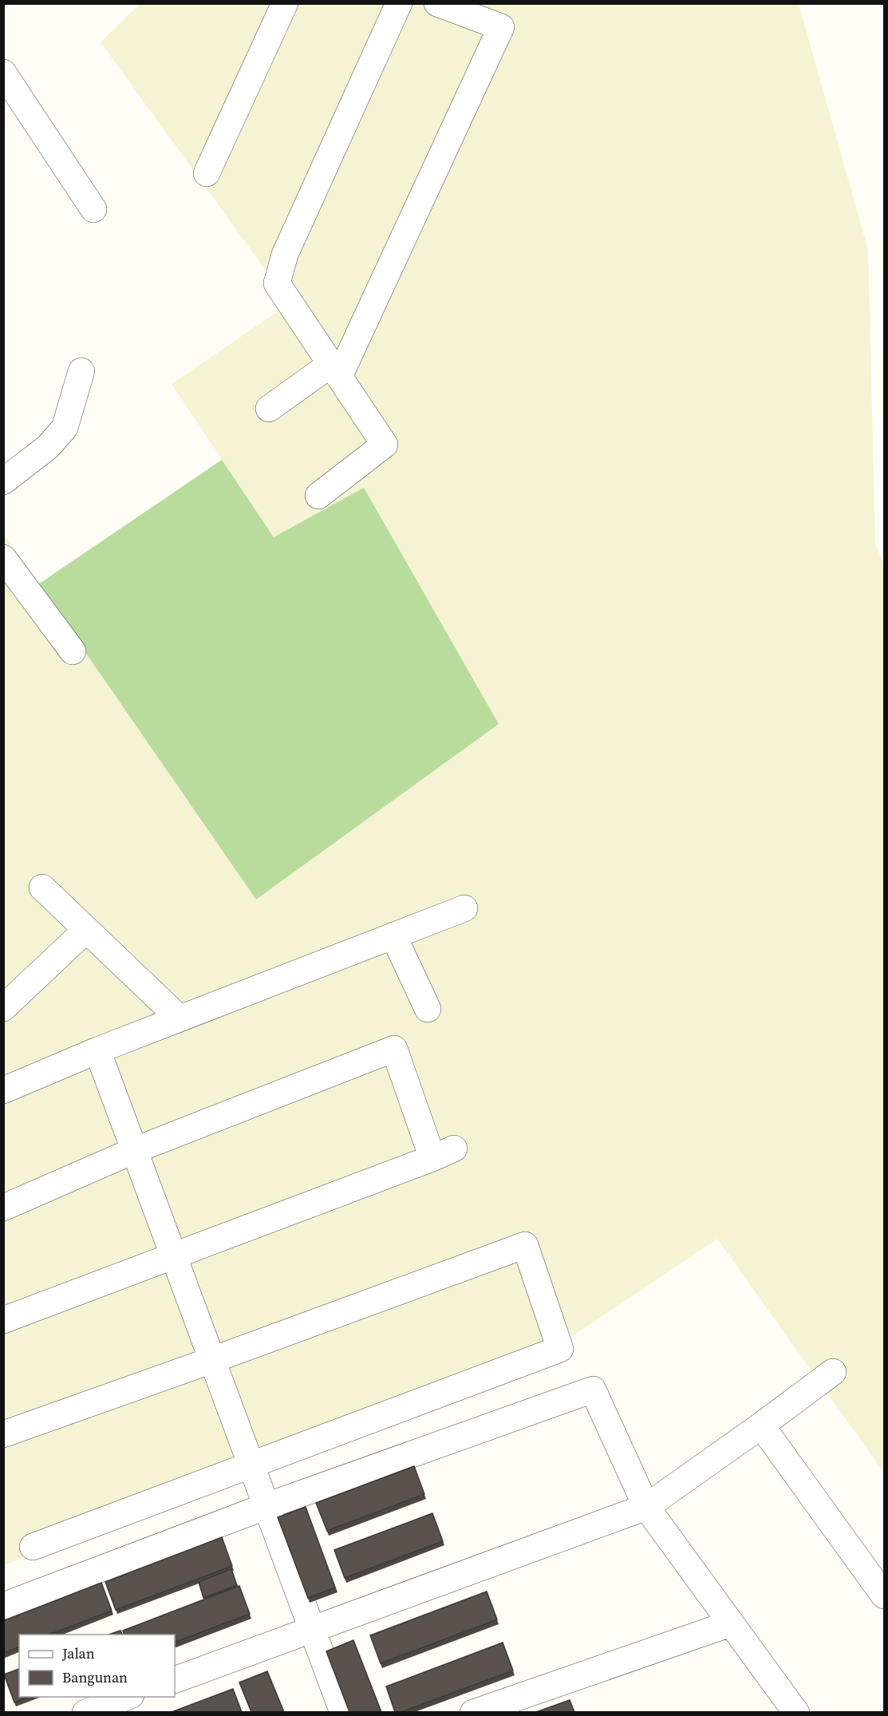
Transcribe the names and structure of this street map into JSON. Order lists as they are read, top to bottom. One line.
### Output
{"legend":["Jalan","Bangunan"]}
